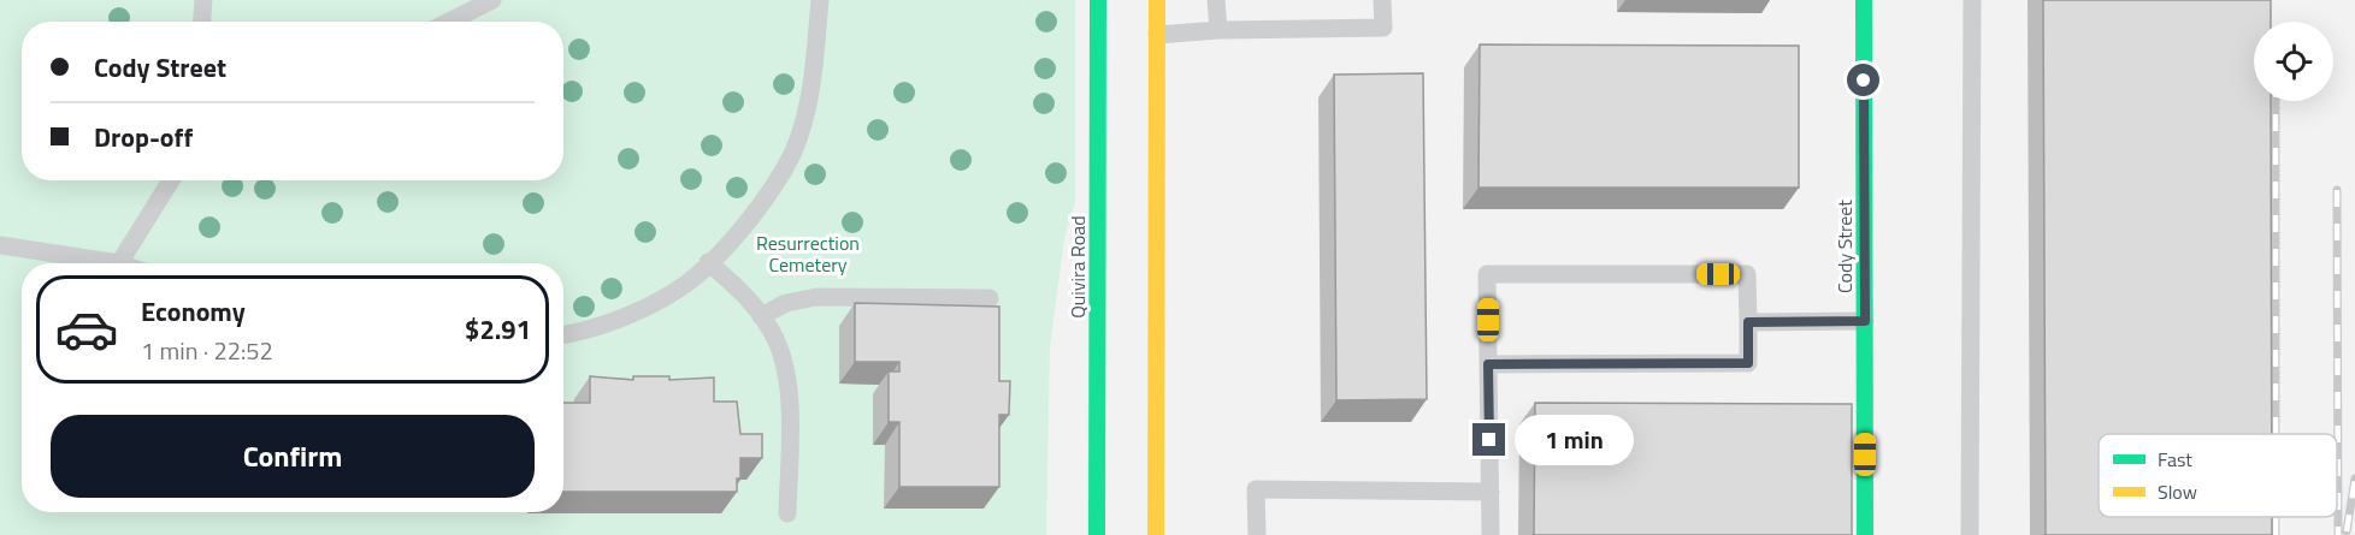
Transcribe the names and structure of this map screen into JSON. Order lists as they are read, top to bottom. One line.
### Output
{"streets":{"main road":["Cody Street","Quivira Road"]},"parks":["Resurrection Cemetery"],"legend":["Fast","Slow"],"page":{"banner":["Cody Street","Drop-off"],"list":[{"name":"Economy","note":"1 min · 22:52","value":"$2.91"}],"buttons":"Confirm","bubble":"1 min"}}
